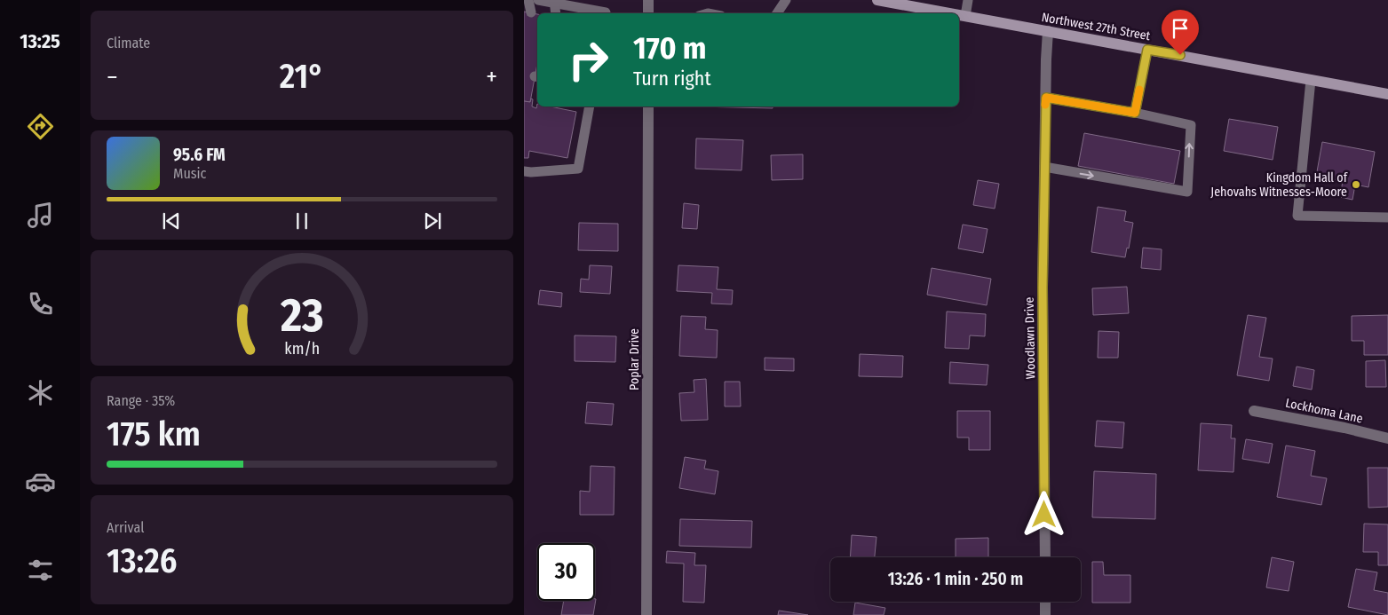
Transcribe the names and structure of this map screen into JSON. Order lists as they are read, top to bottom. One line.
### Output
{"streets":{"main road":["Northwest 27th Street"],"street":["Woodlawn Drive","Poplar Drive","Lockhoma Lane"]},"crossings":[["Northwest 27th Street","Woodlawn Drive"]],"places":["Kingdom Hall of Jehovahs Witnesses-Moore"],"page":{"tabs":"13:25","tile":["Climate",["Range · 35%","175 km"],["Arrival","13:26"]],"turn":["170 m","Turn right"],"heat":["−","21°","+"],"song":["95.6 FM","Music"],"limit":"30","trip":"13:26 · 1 min · 250 m","gauge":["23","km/h"]}}
